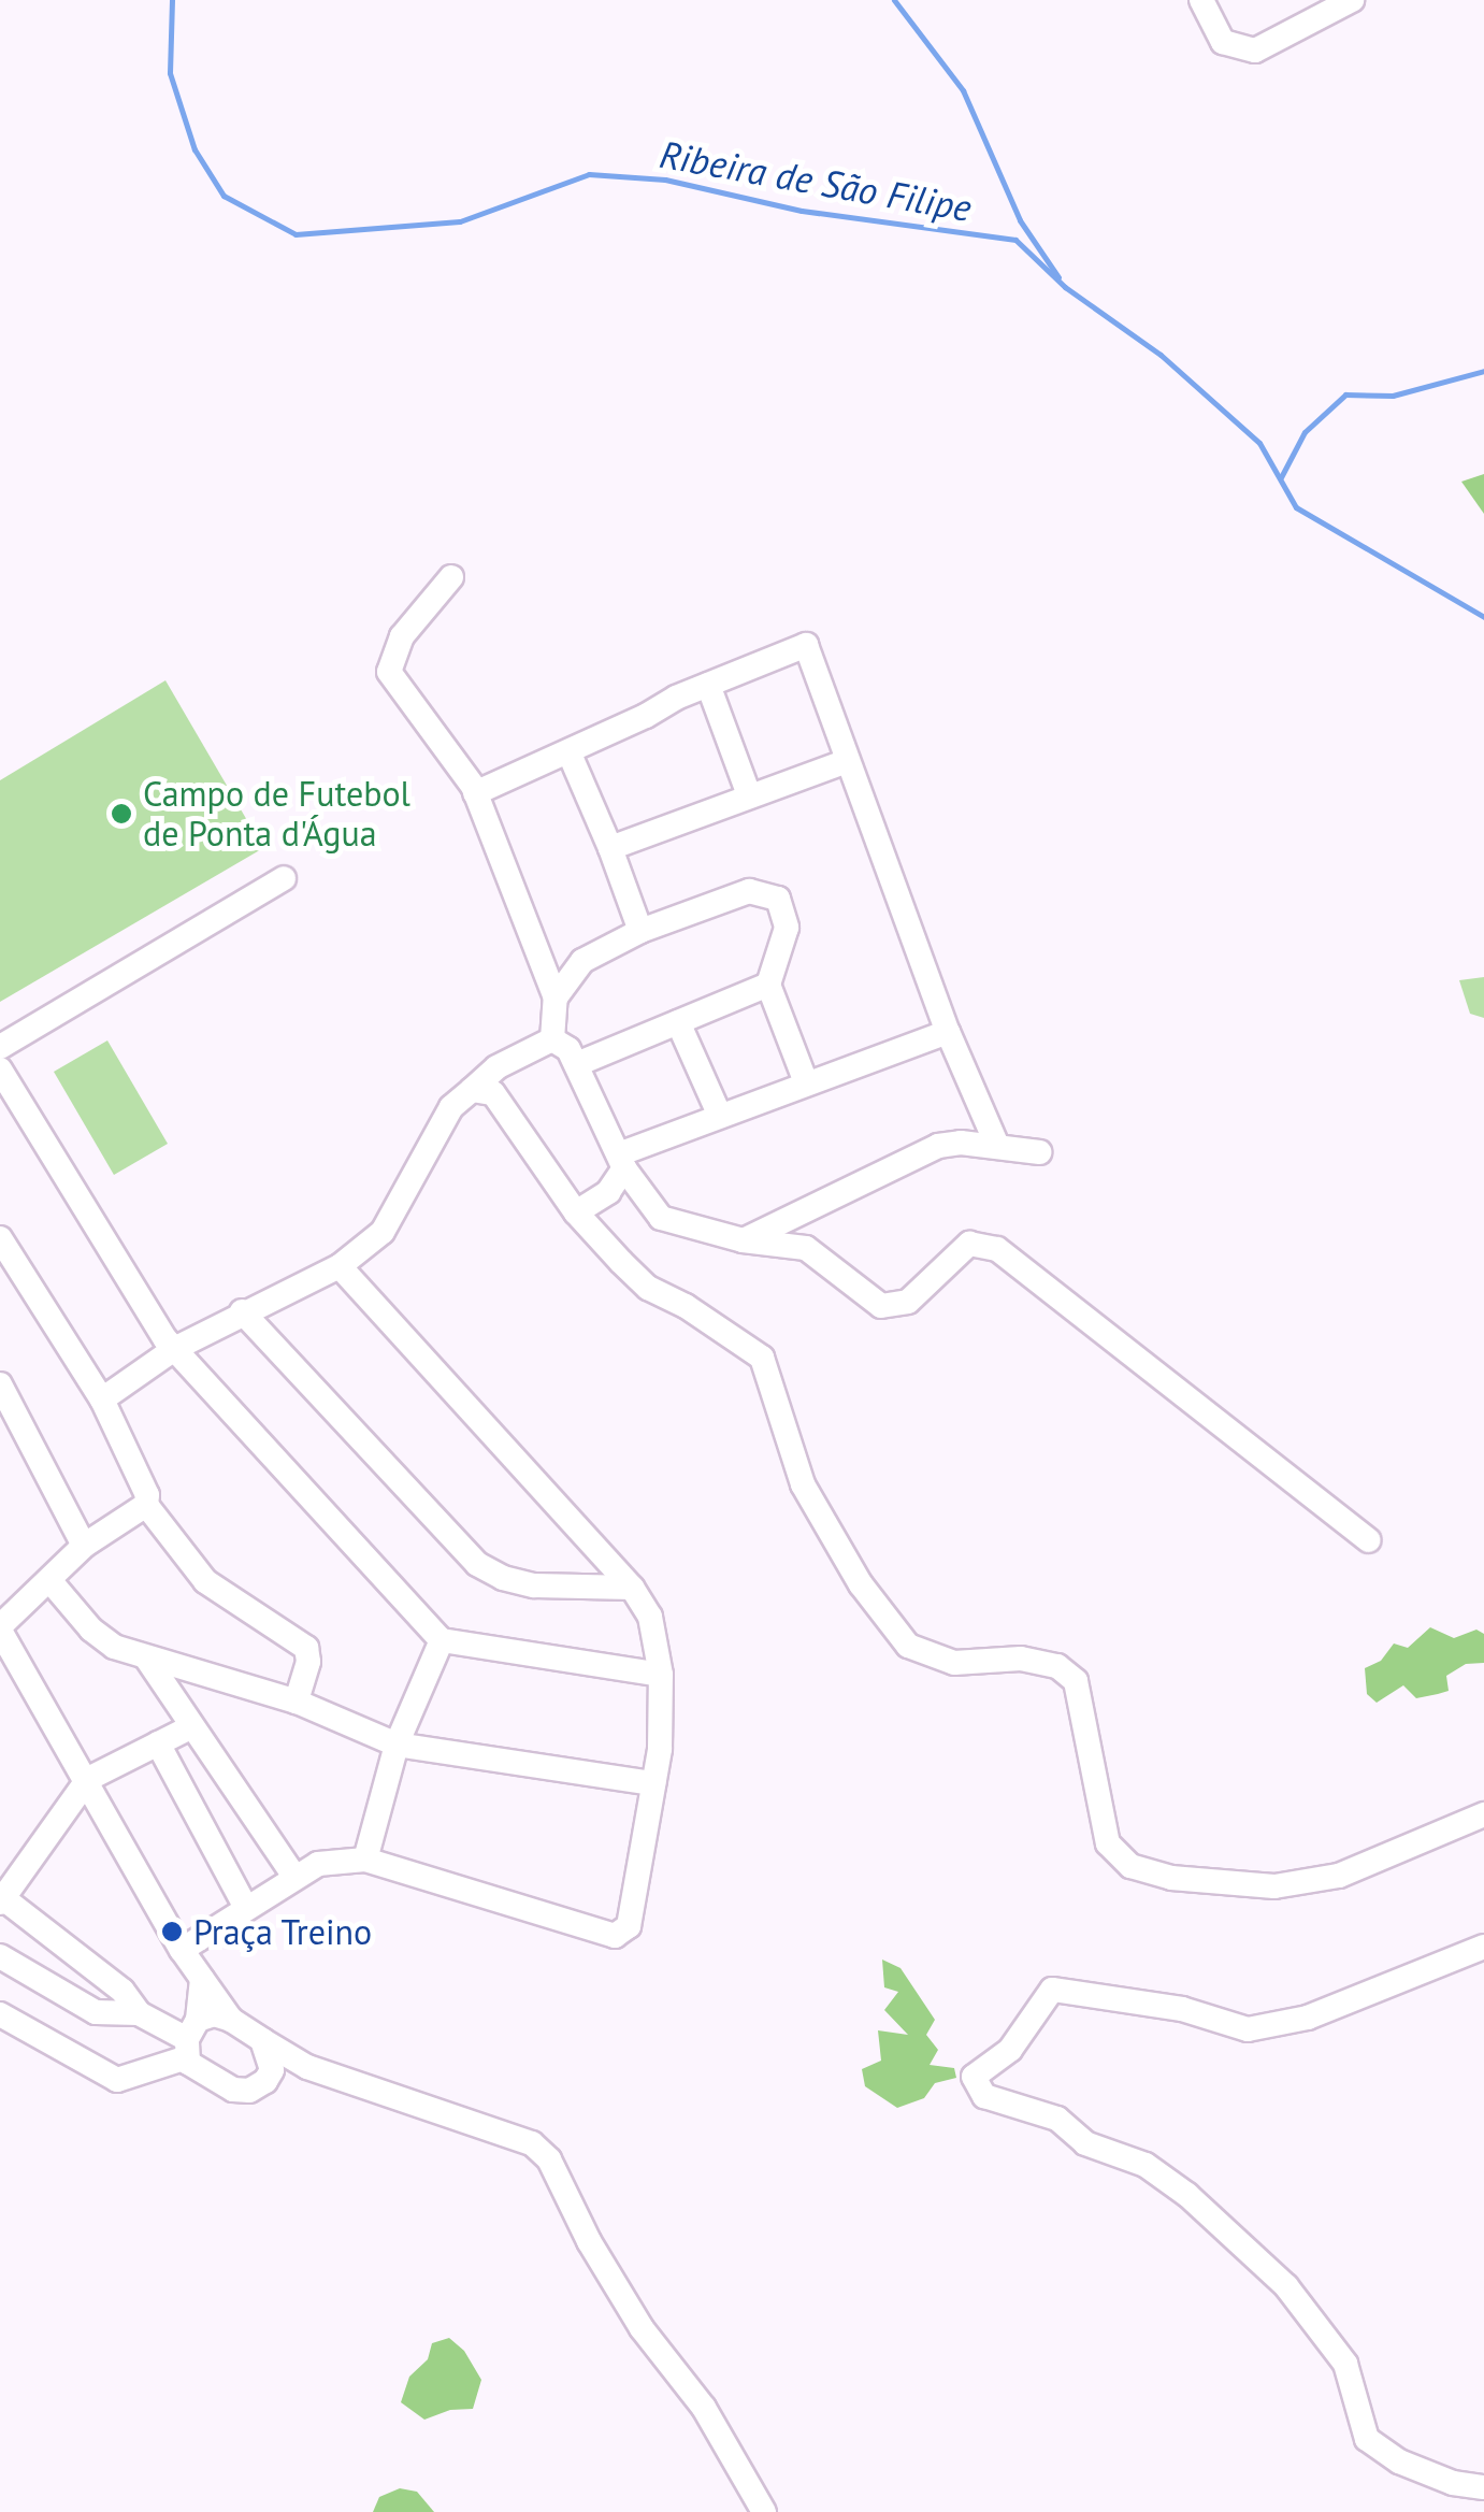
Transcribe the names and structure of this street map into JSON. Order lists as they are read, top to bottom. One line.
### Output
{"water":["Ribeira de São Filipe"],"places":["Campo de Futebol de Ponta d'Água","Praça Treino"]}
